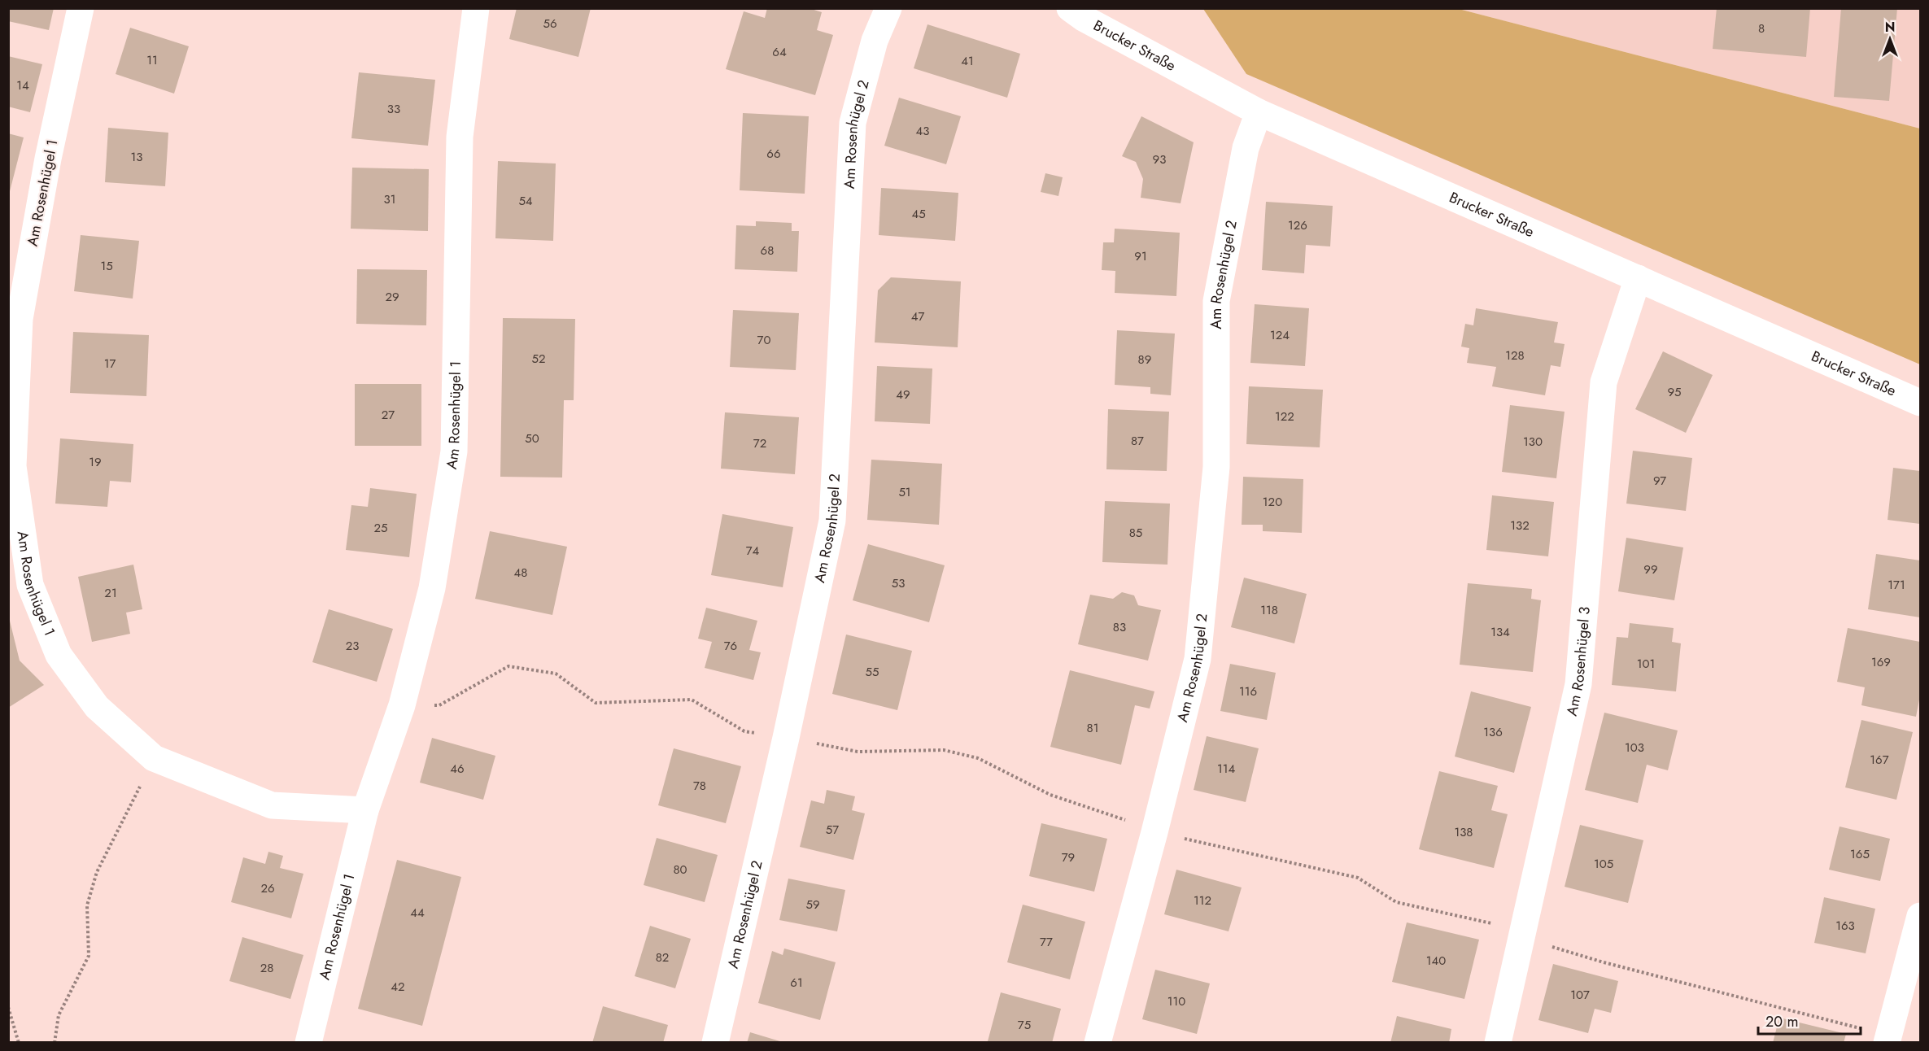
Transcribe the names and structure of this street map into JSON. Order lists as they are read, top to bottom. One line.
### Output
{"streets":{"street":["Brucker Straße","Am Rosenhügel 2","Am Rosenhügel 1","Am Rosenhügel 3"]},"crossings":[["Brucker Straße","Am Rosenhügel 2"],["Brucker Straße","Am Rosenhügel 3"]],"house_numbers":["56","8","64","11","41","14","33","43","66","13","93","31","54","45","126","68","91","15","29","47","124","70","128","52","89","17","95","49","27","122","50","87","130","72","19","97","51","120","132","25","85","74","99","48","53","171","21","118","83","134","23","76","169","101","55","116","81","136","103","167","46","114","78","57","138","165","79","105","80","26","112","59","44","163","77","82","140","28","61","42","107","110","75"],"scale_bar":"20 m","north":"top"}
